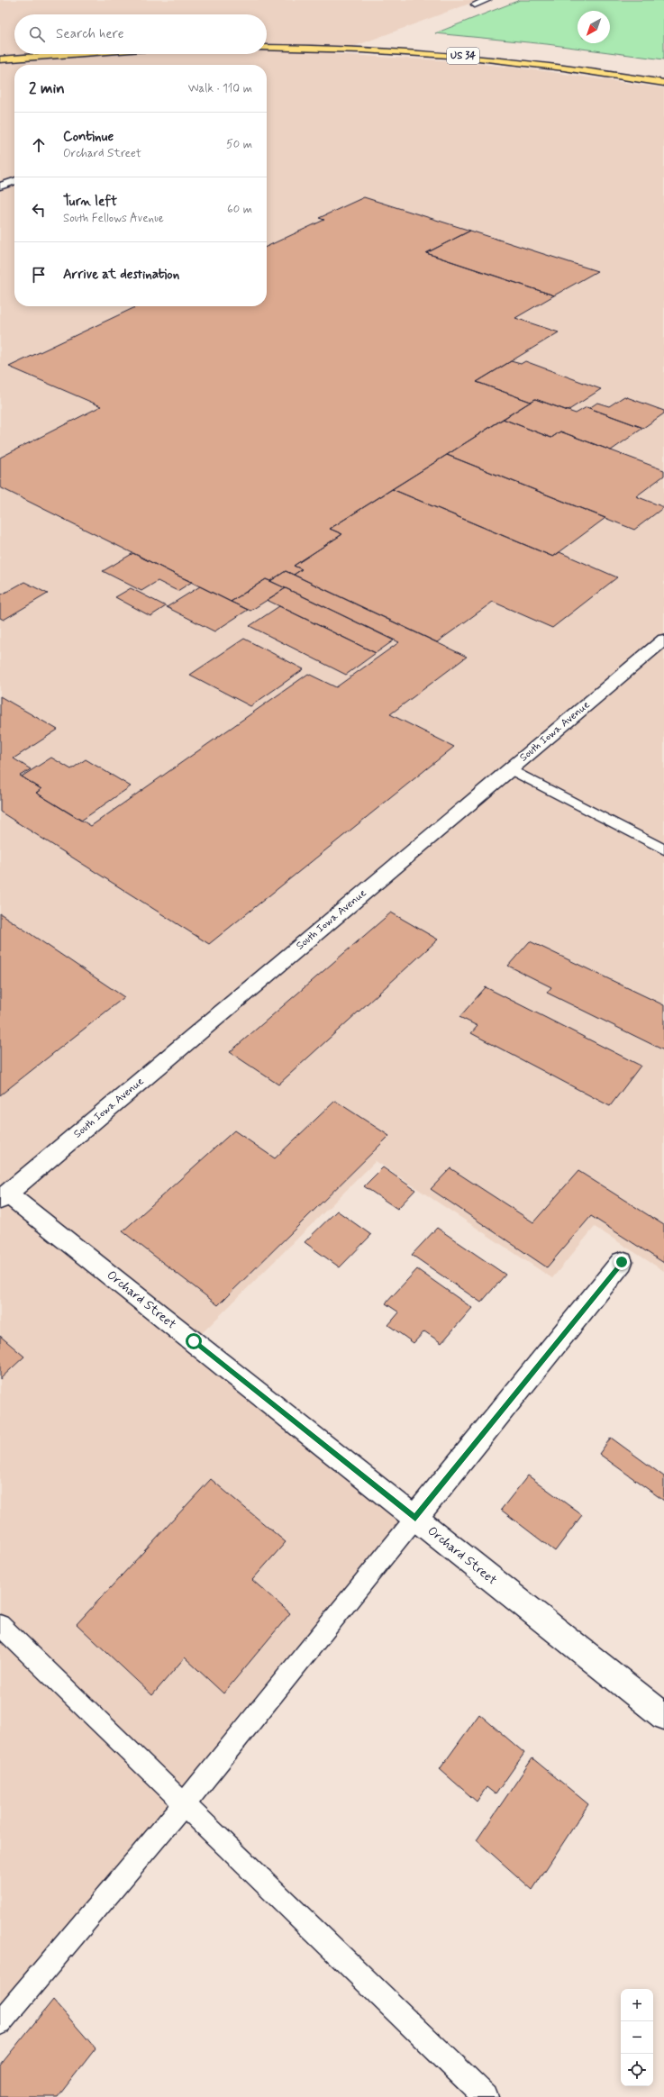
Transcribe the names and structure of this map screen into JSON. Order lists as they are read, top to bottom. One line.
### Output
{"streets":{"highway":["US 34"],"main road":["South Iowa Avenue","Orchard Street"]},"crossings":[["South Iowa Avenue","Orchard Street"]],"north":"bottom left","page":{"search":"Search here","heading":["2 min","Walk · 110 m"],"list":[["Continue","Orchard Street","50 m"],["Turn left","South Fellows Avenue","60 m"],"Arrive at destination"],"map_buttons":["+","−"]}}
